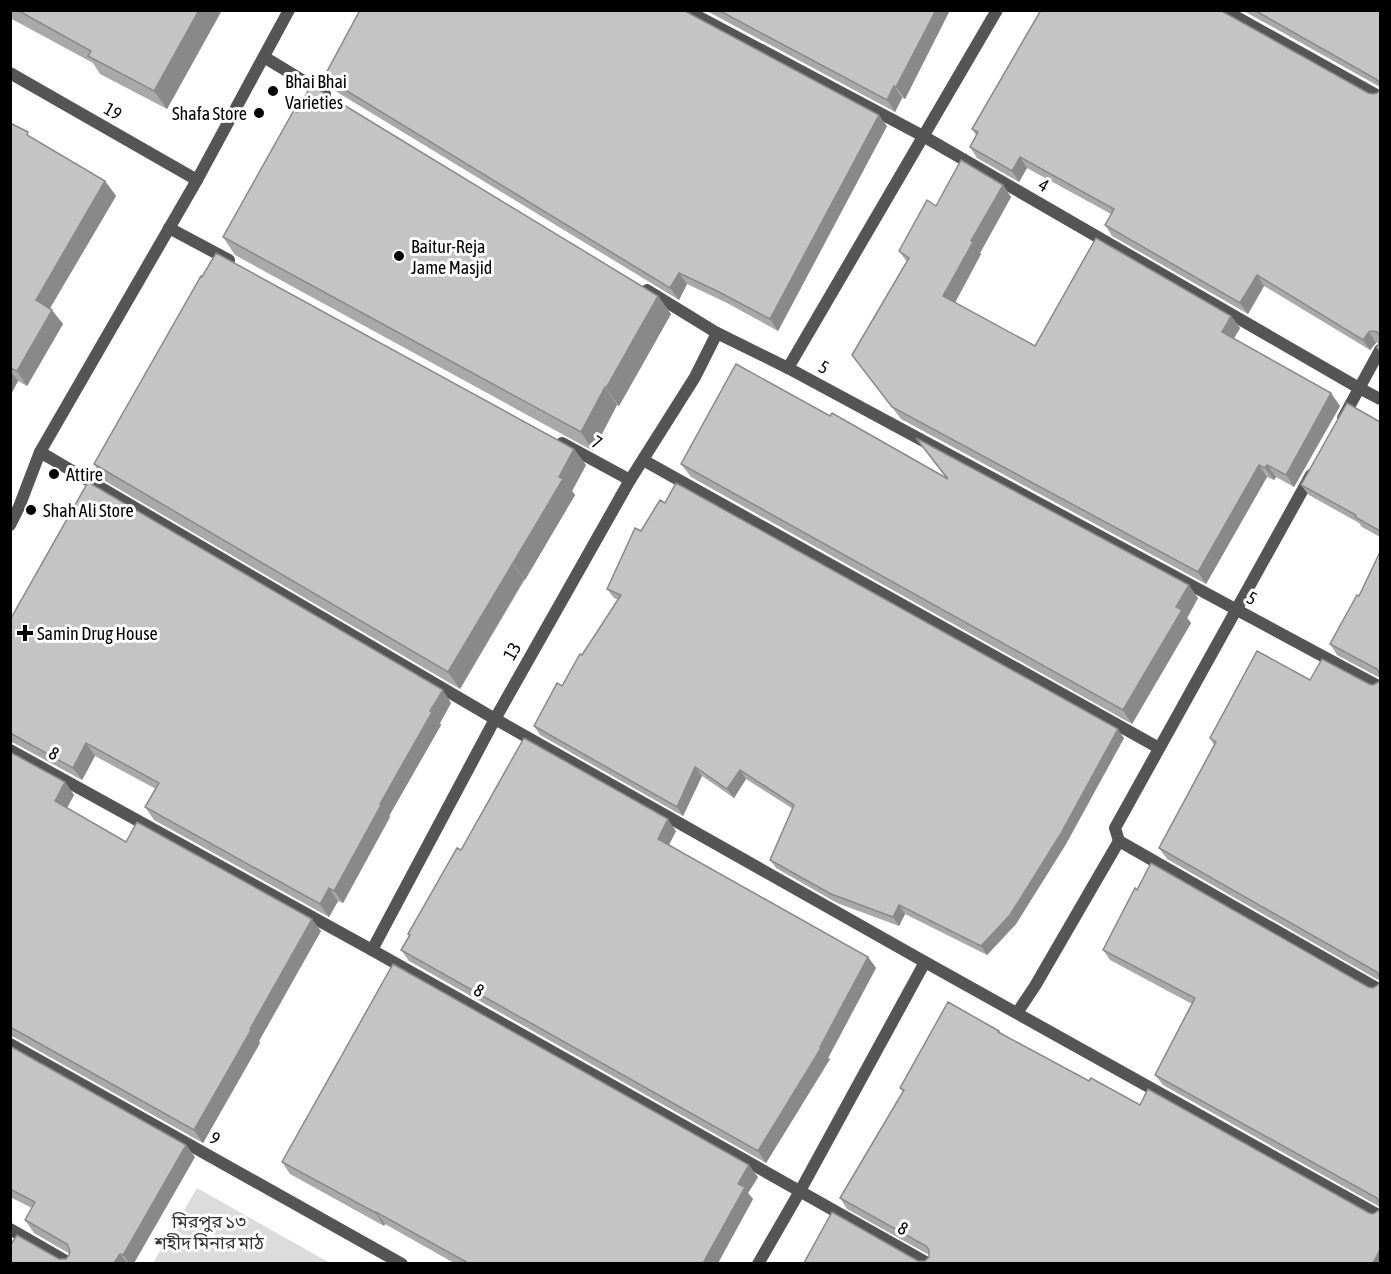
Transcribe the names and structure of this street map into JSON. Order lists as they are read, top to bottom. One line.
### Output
{"streets":{"street":["19","4","5","7","13","8","9"]},"crossings":[["5","13"],["7","13"],["13","8"]],"parks":["মিরপুর ১৩ শহীদ মিনার মাঠ"],"places":{"other":["Bhai Bhai Varieties","Shafa Store","Baitur-Reja Jame Masjid","Attire","Shah Ali Store"],"health":["Samin Drug House"]}}
